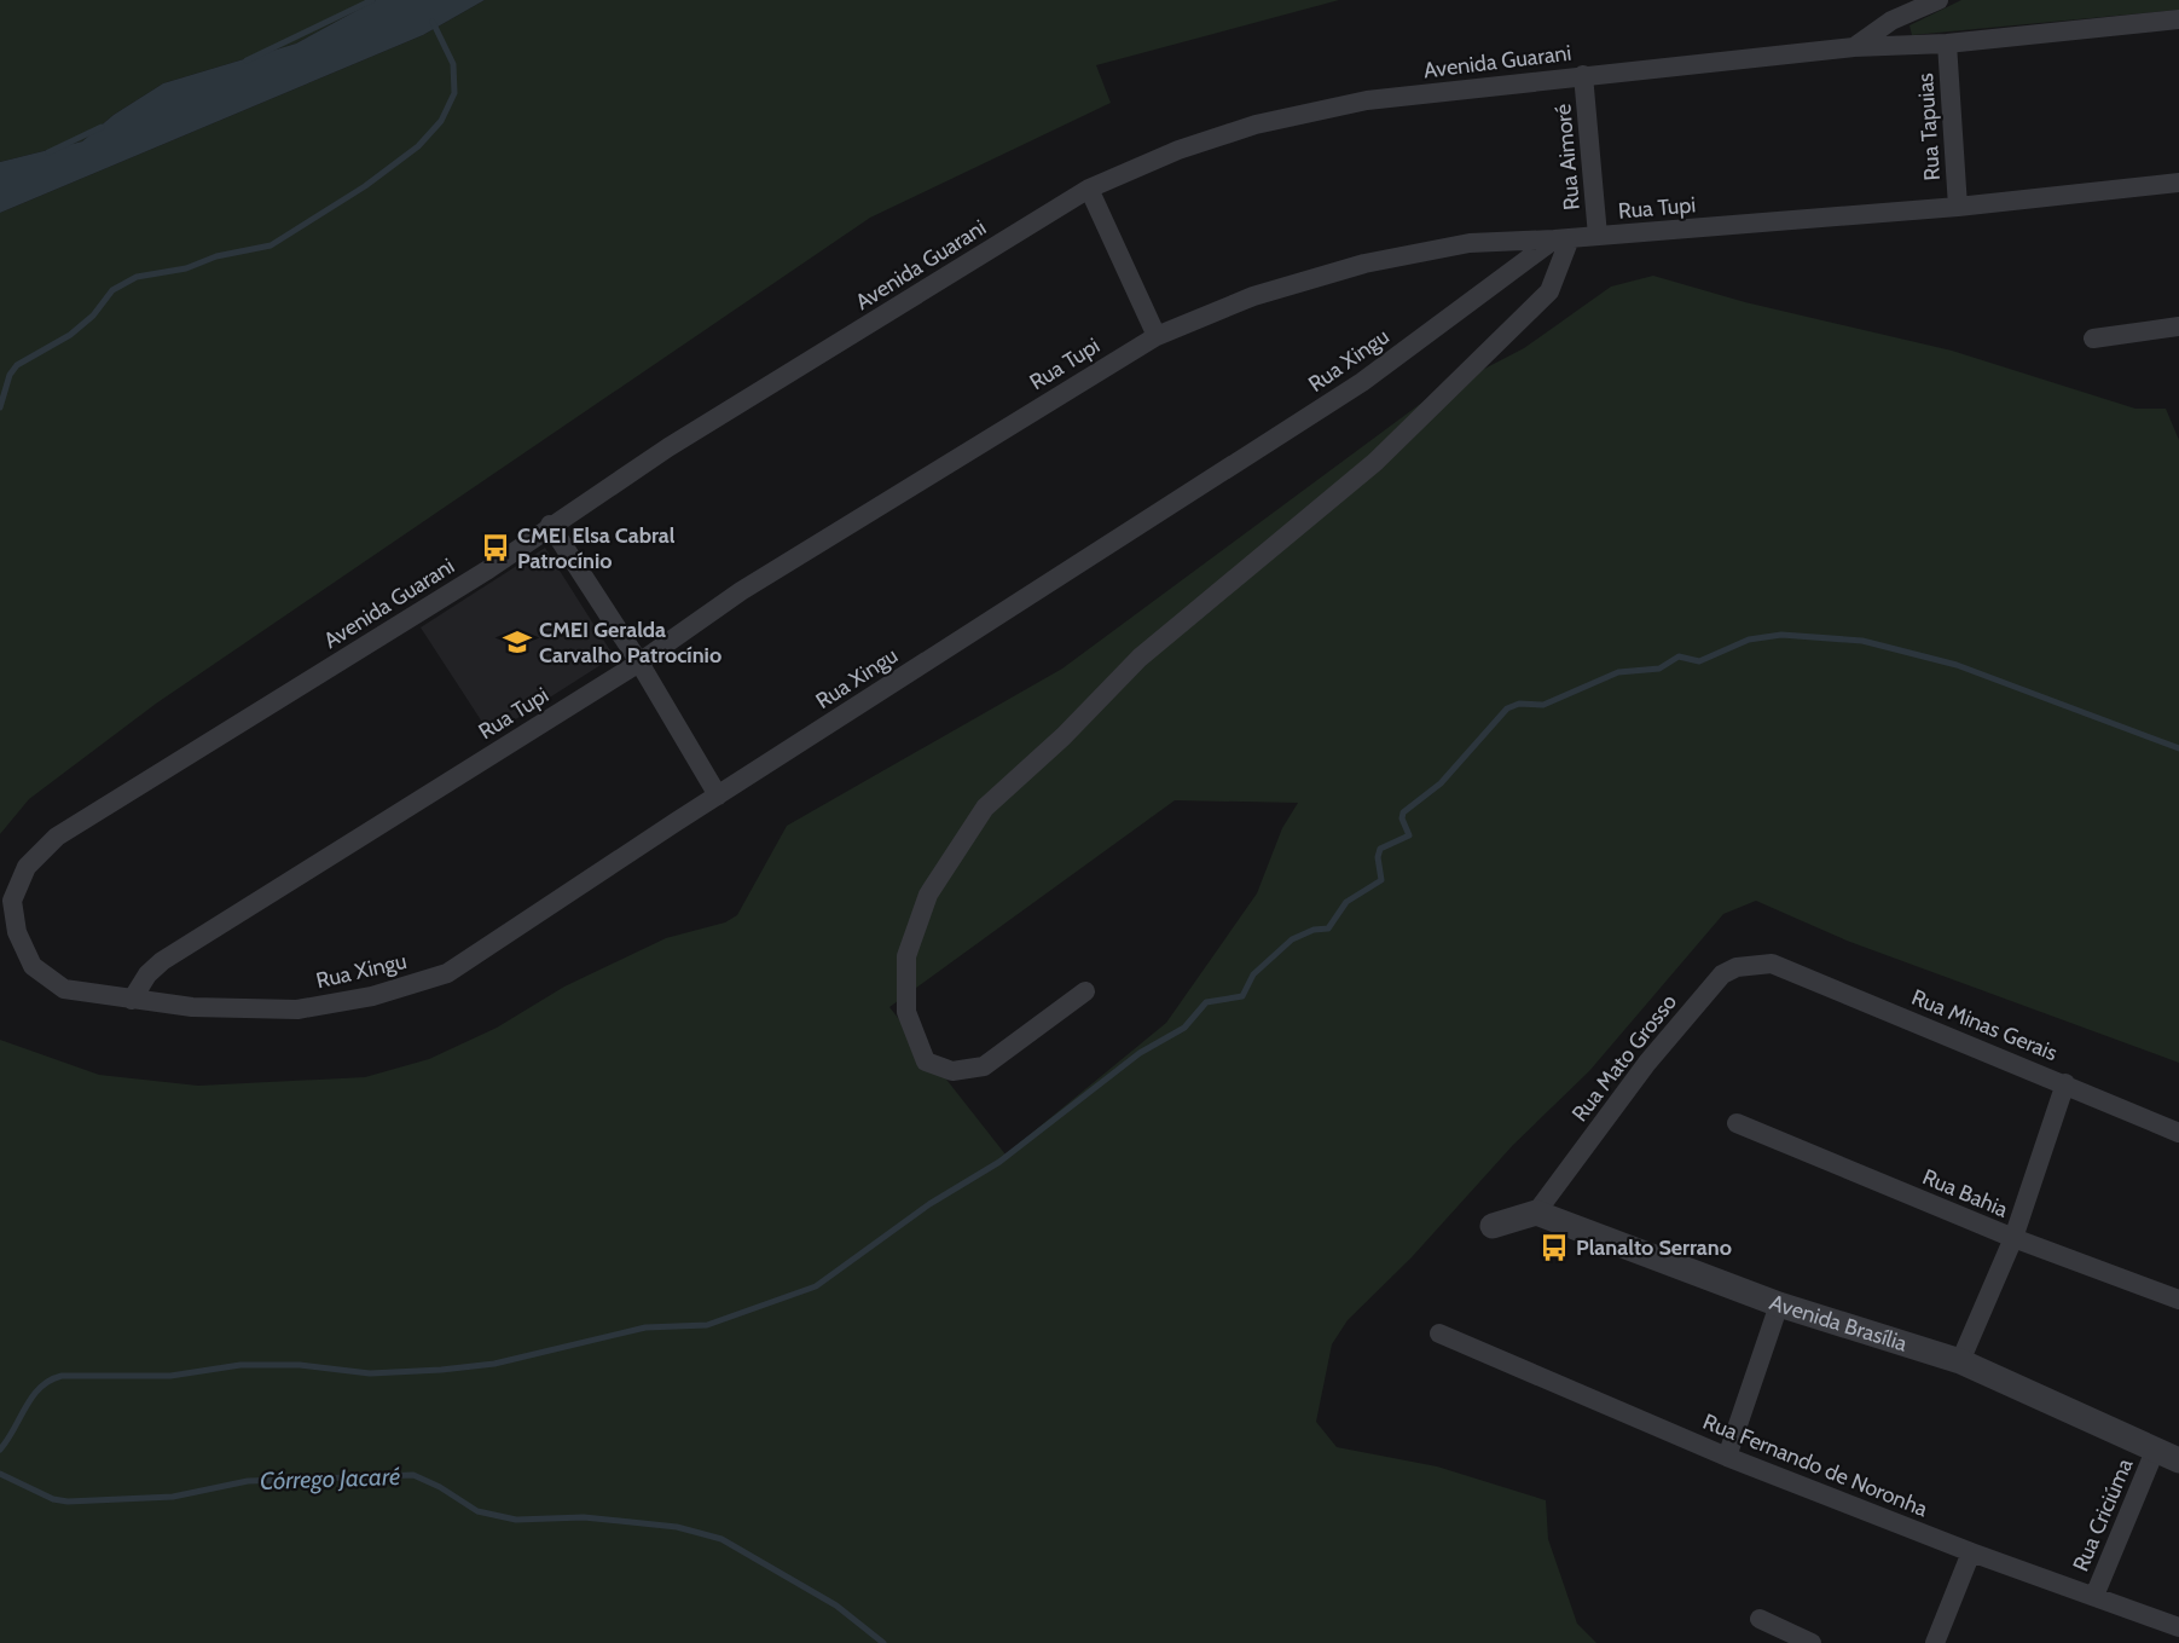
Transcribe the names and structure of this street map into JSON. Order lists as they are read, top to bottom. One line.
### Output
{"streets":{"street":["Avenida Guarani","Rua Tapuias","Rua Aimoré","Rua Tupi","Rua Xingu","Rua Minas Gerais","Rua Mato Grosso","Rua Bahia","Avenida Brasília","Rua Fernando de Noronha","Rua Criciúma"]},"crossings":[["Avenida Guarani","Rua Tapuias"],["Avenida Guarani","Rua Aimoré"],["Avenida Guarani","Rua Tupi"],["Avenida Guarani","Rua Xingu"],["Rua Tapuias","Rua Tupi"],["Rua Aimoré","Rua Tupi"],["Rua Tupi","Rua Xingu"],["Rua Minas Gerais","Rua Mato Grosso"],["Rua Mato Grosso","Avenida Brasília"],["Avenida Brasília","Rua Criciúma"],["Rua Fernando de Noronha","Rua Criciúma"]],"water":["Córrego Jacaré"],"places":{"bus stop":["CMEI Elsa Cabral Patrocínio","Planalto Serrano"],"school or university":["CMEI Geralda Carvalho Patrocínio"]}}
